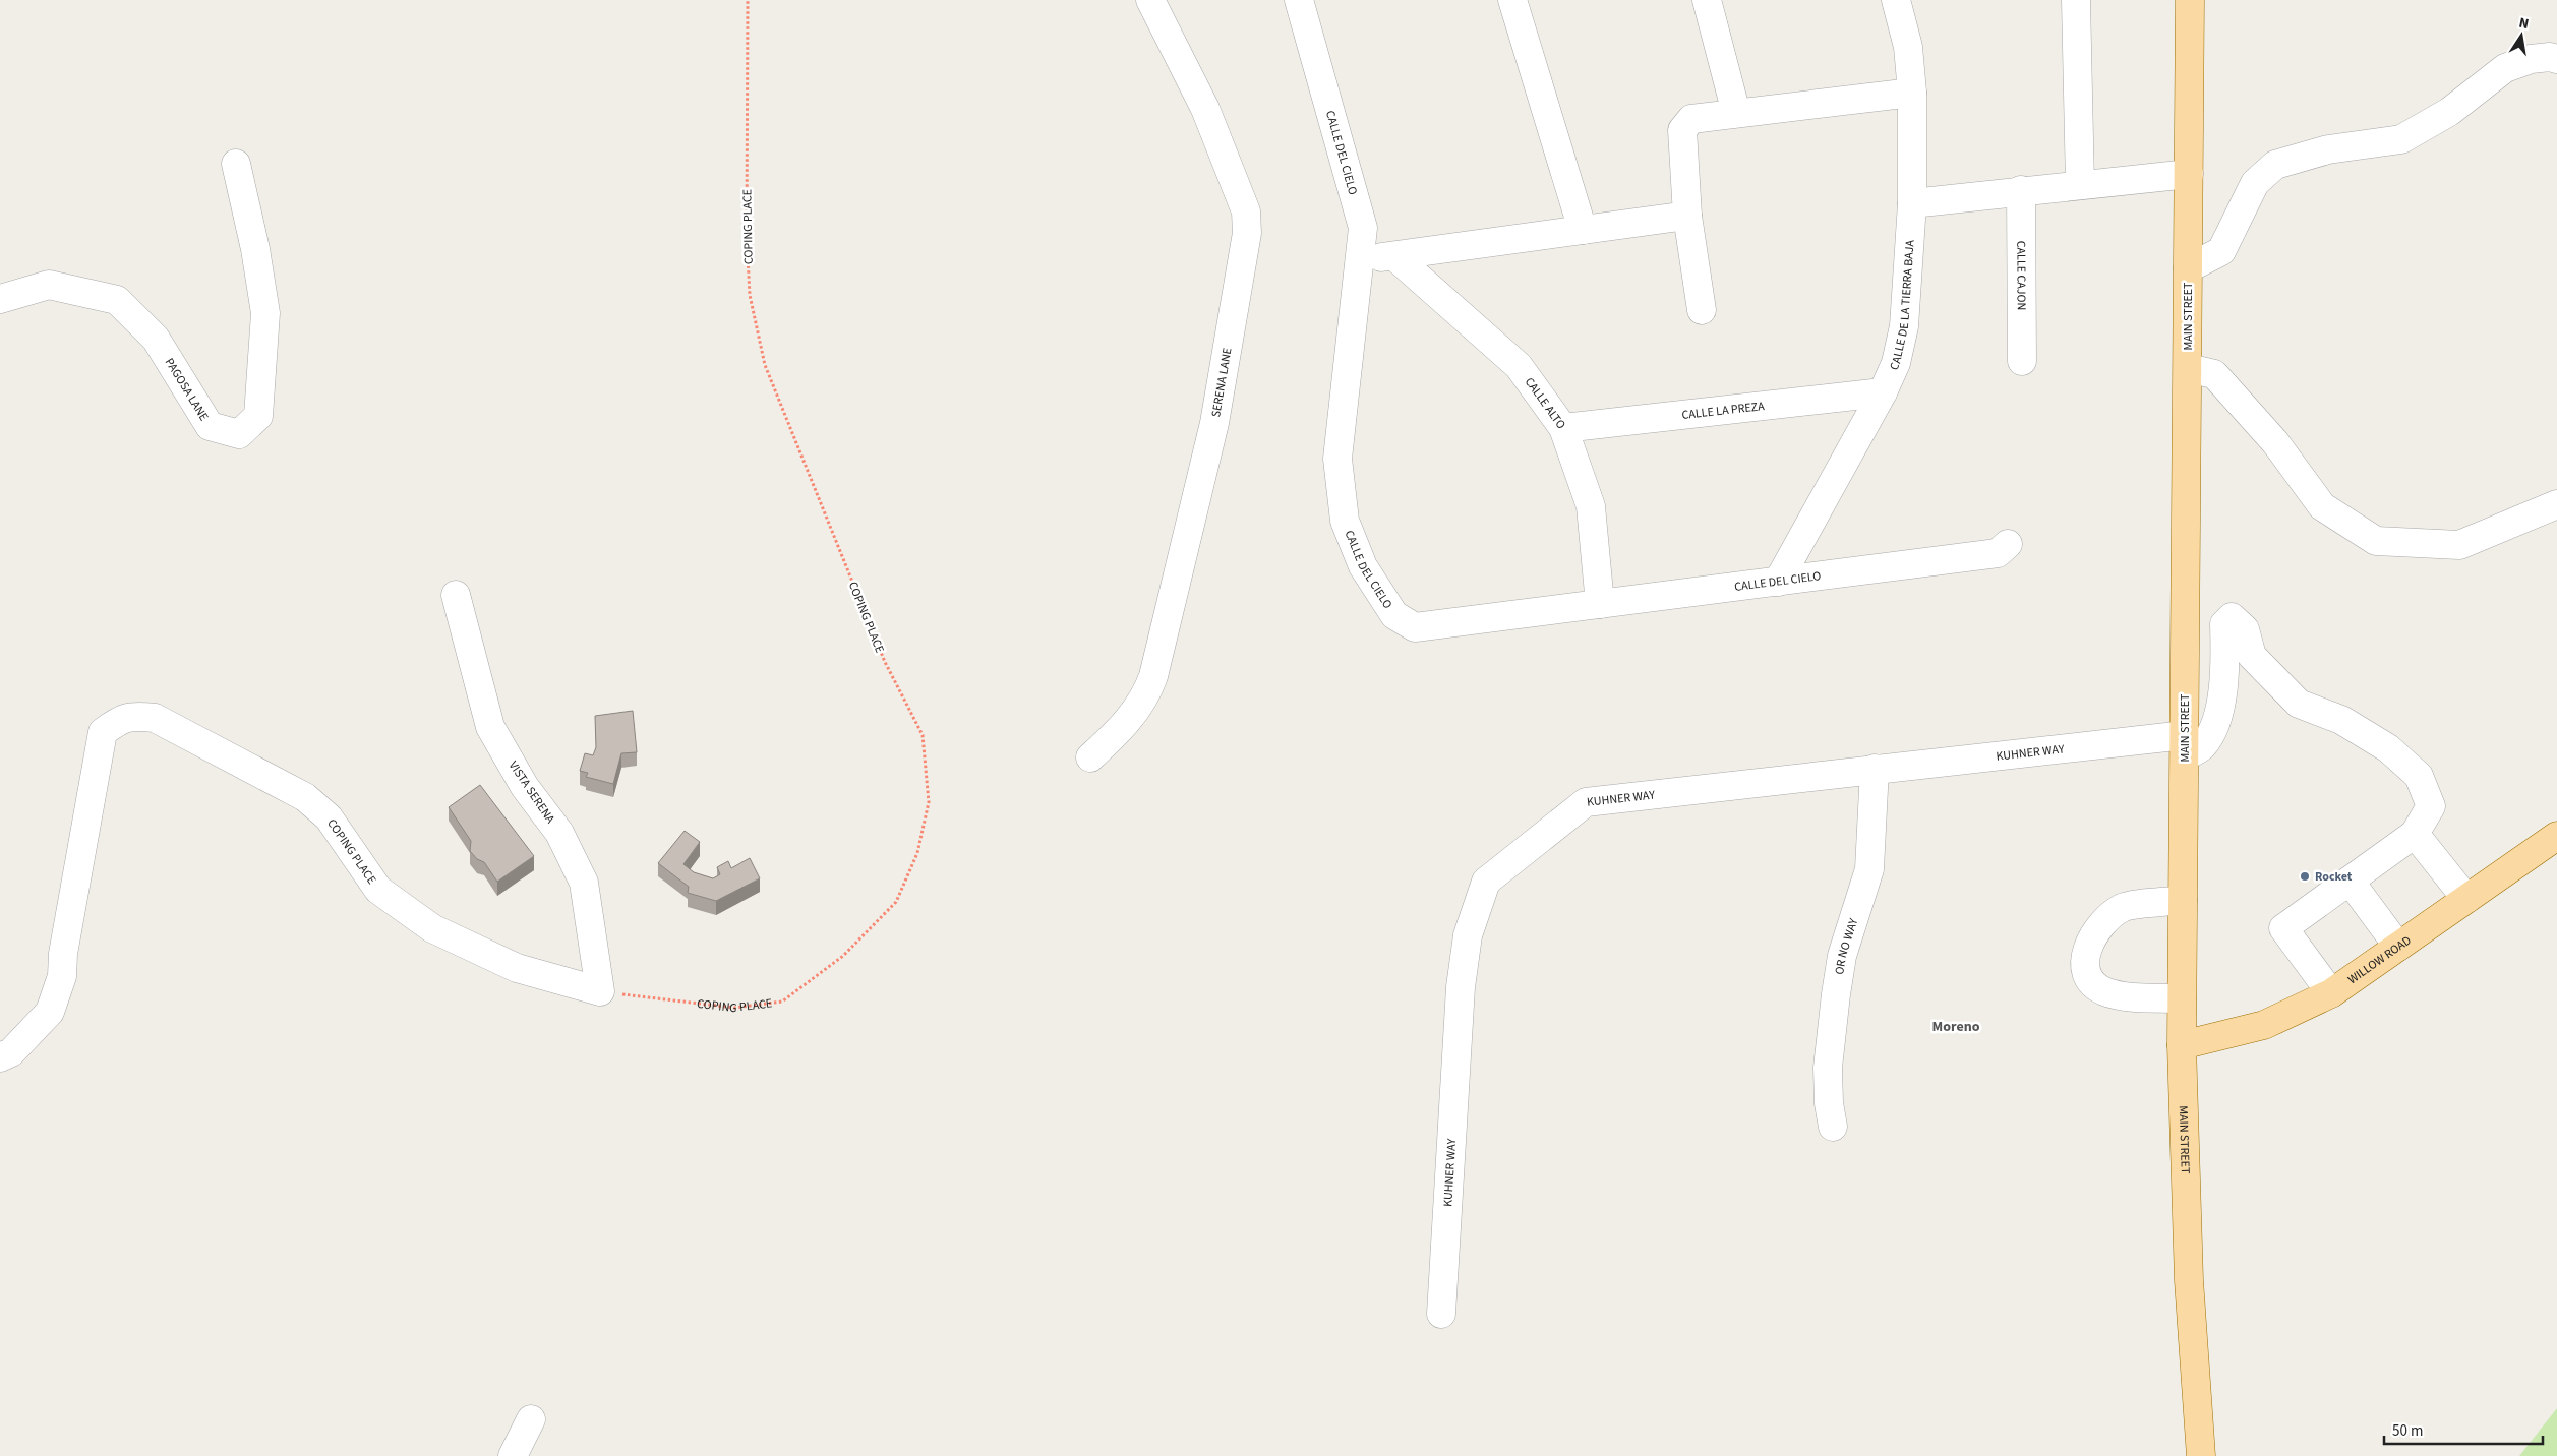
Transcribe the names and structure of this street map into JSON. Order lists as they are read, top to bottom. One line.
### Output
{"streets":{"main road":["MAIN STREET","WILLOW ROAD"],"street":["CALLE DEL CIELO","COPING PLACE","CALLE CAJON","CALLE DE LA TIERRA BAJA","SERENA LANE","PAGOSA LANE","CALLE ALTO","CALLE LA PREZA","KUHNER WAY","VISTA SERENA","OR NO WAY"]},"crossings":[["CALLE DEL CIELO","CALLE DE LA TIERRA BAJA"],["CALLE DEL CIELO","CALLE ALTO"],["COPING PLACE","VISTA SERENA"],["CALLE DE LA TIERRA BAJA","CALLE LA PREZA"],["MAIN STREET","KUHNER WAY"],["MAIN STREET","WILLOW ROAD"],["CALLE ALTO","CALLE LA PREZA"],["KUHNER WAY","OR NO WAY"]],"districts":["Moreno"],"places":["Rocket"],"scale_bar":"50 m","north":"top"}
